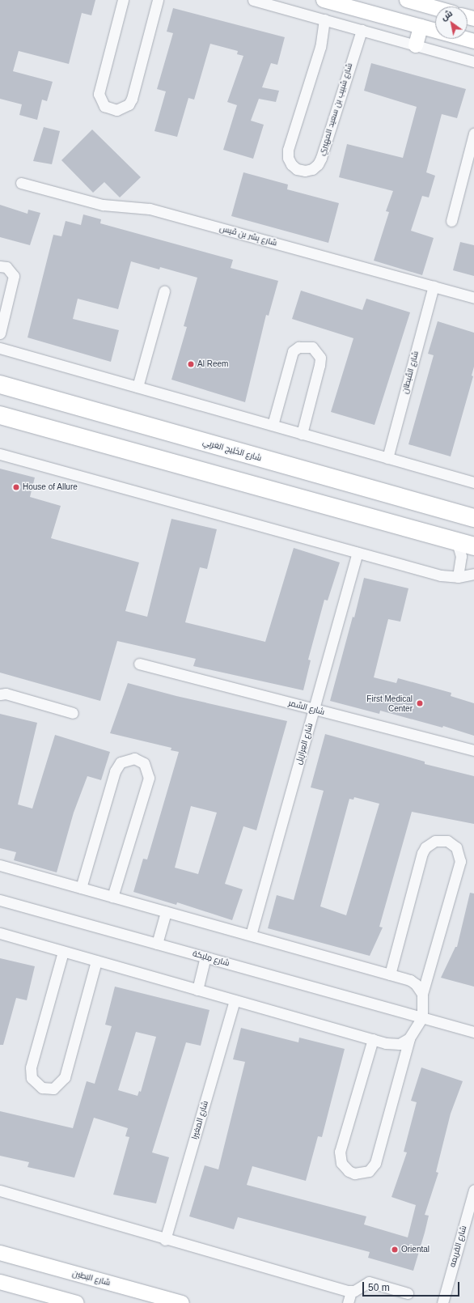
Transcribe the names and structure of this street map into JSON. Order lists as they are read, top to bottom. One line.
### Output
{"streets":{"highway":["شارع الخَلِيج العَربِي"],"main road":["شارع البَطِين"],"street":["شارع شبيب بن سعيد المهيري","شارع بِشر بن قَيس","شارع القُبطان","شارع السَّمر","شارع العِرازِيل","شارع مِليكة","شارع المغيرا","شارع القريمه"]},"crossings":[["شارع بِشر بن قَيس","شارع القُبطان"],["شارع السَّمر","شارع العِرازِيل"]],"places":["Al Reem","House of Allure","First Medical Center","Oriental"],"scale_bar":"50 m","north":"top left"}
